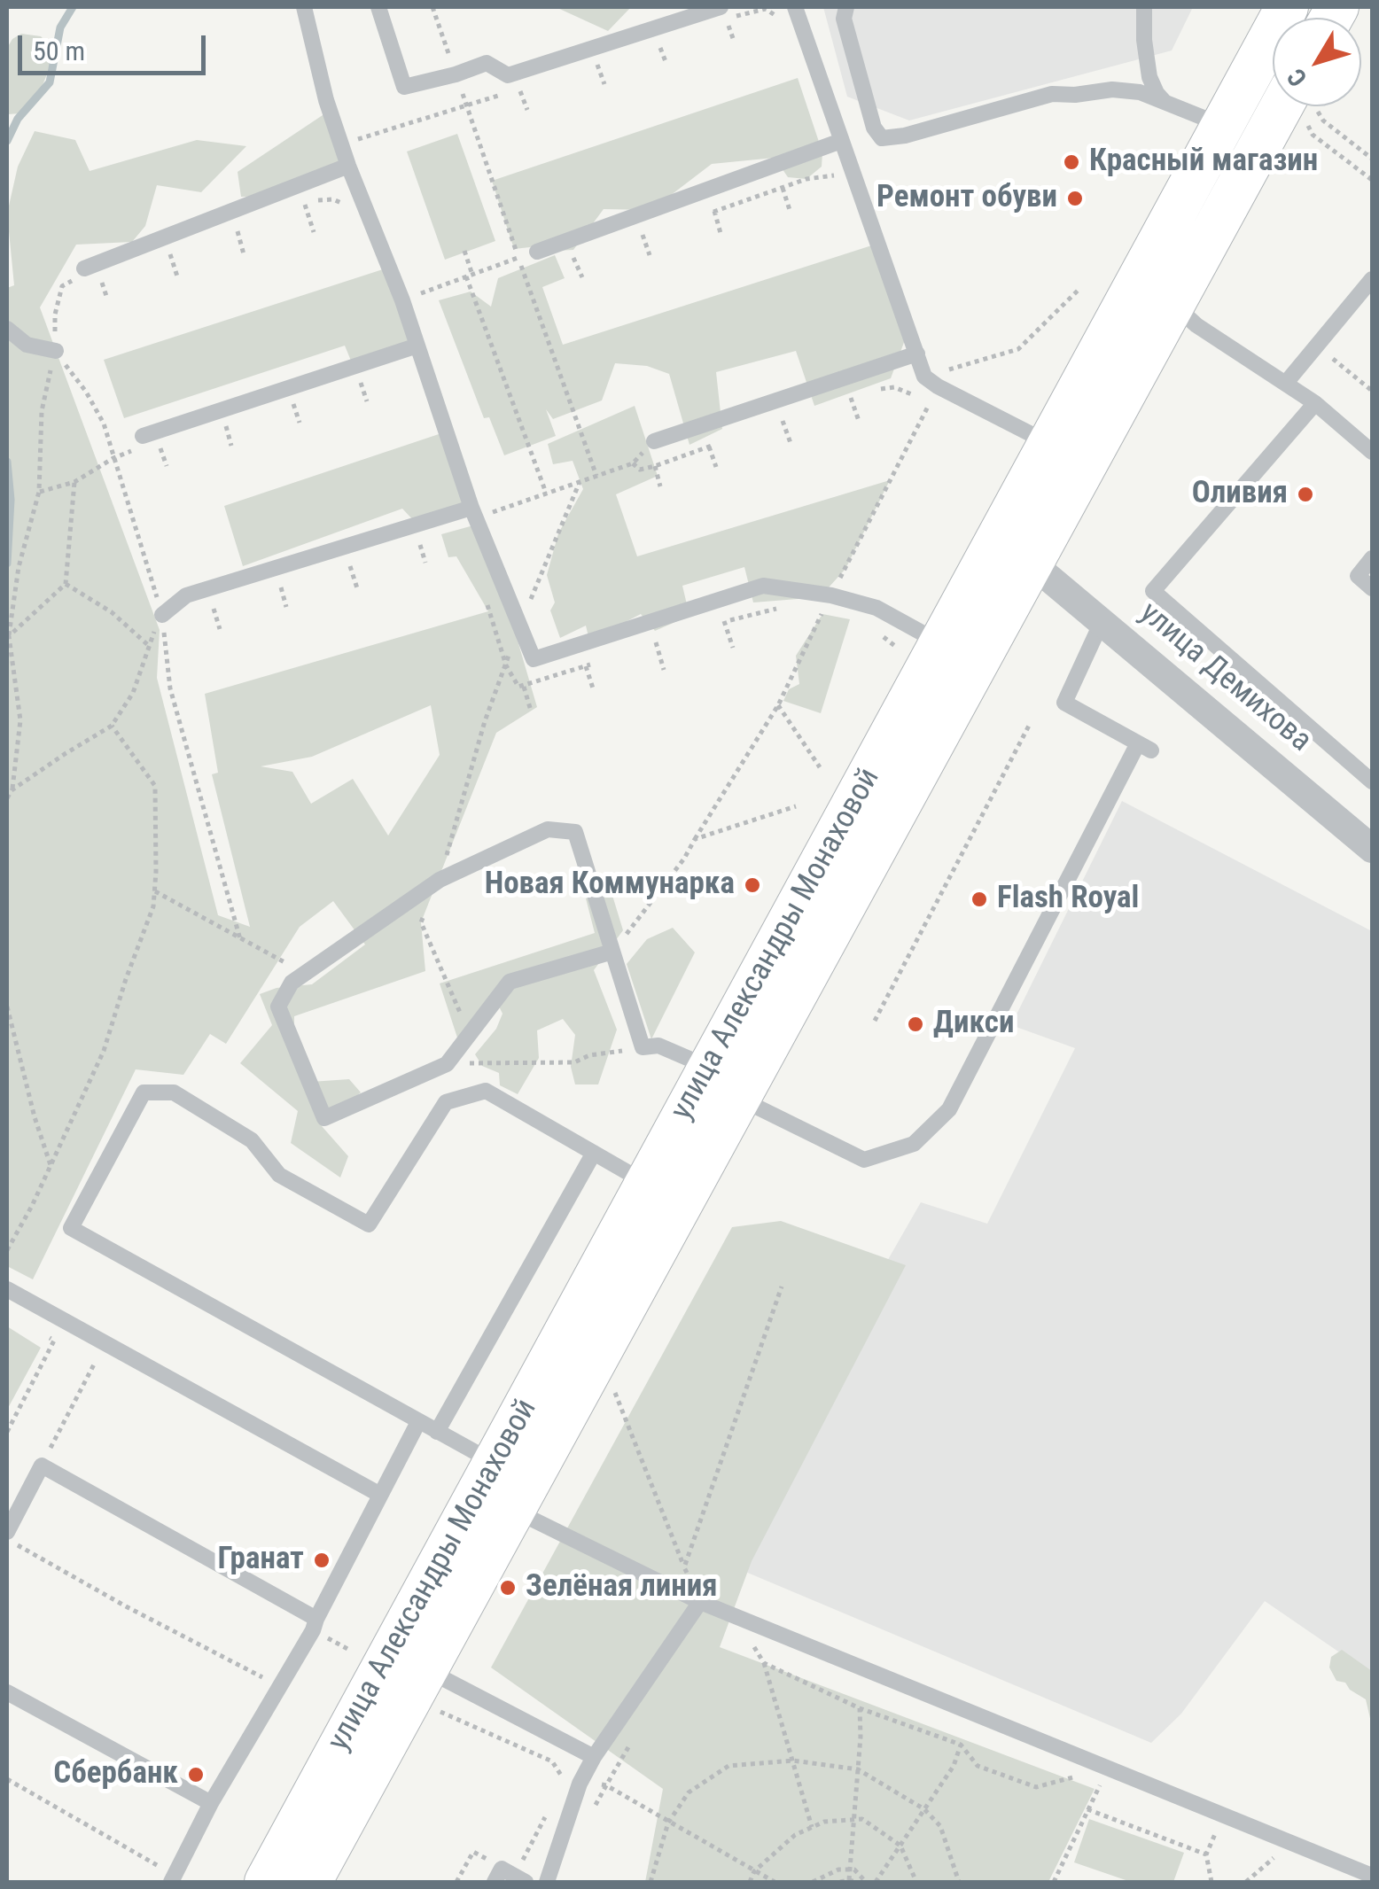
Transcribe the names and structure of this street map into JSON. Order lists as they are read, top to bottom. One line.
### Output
{"streets":{"main road":["улица Александры Монаховой"],"street":["улица Демихова"]},"crossings":[["улица Демихова","улица Александры Монаховой"]],"places":["Красный магазин","Ремонт обуви","Оливия","Новая Коммунарка","Flash Royal","Дикси","Гранат","Зелёная линия","Сбербанк"],"scale_bar":"50 m","north":"bottom left"}
